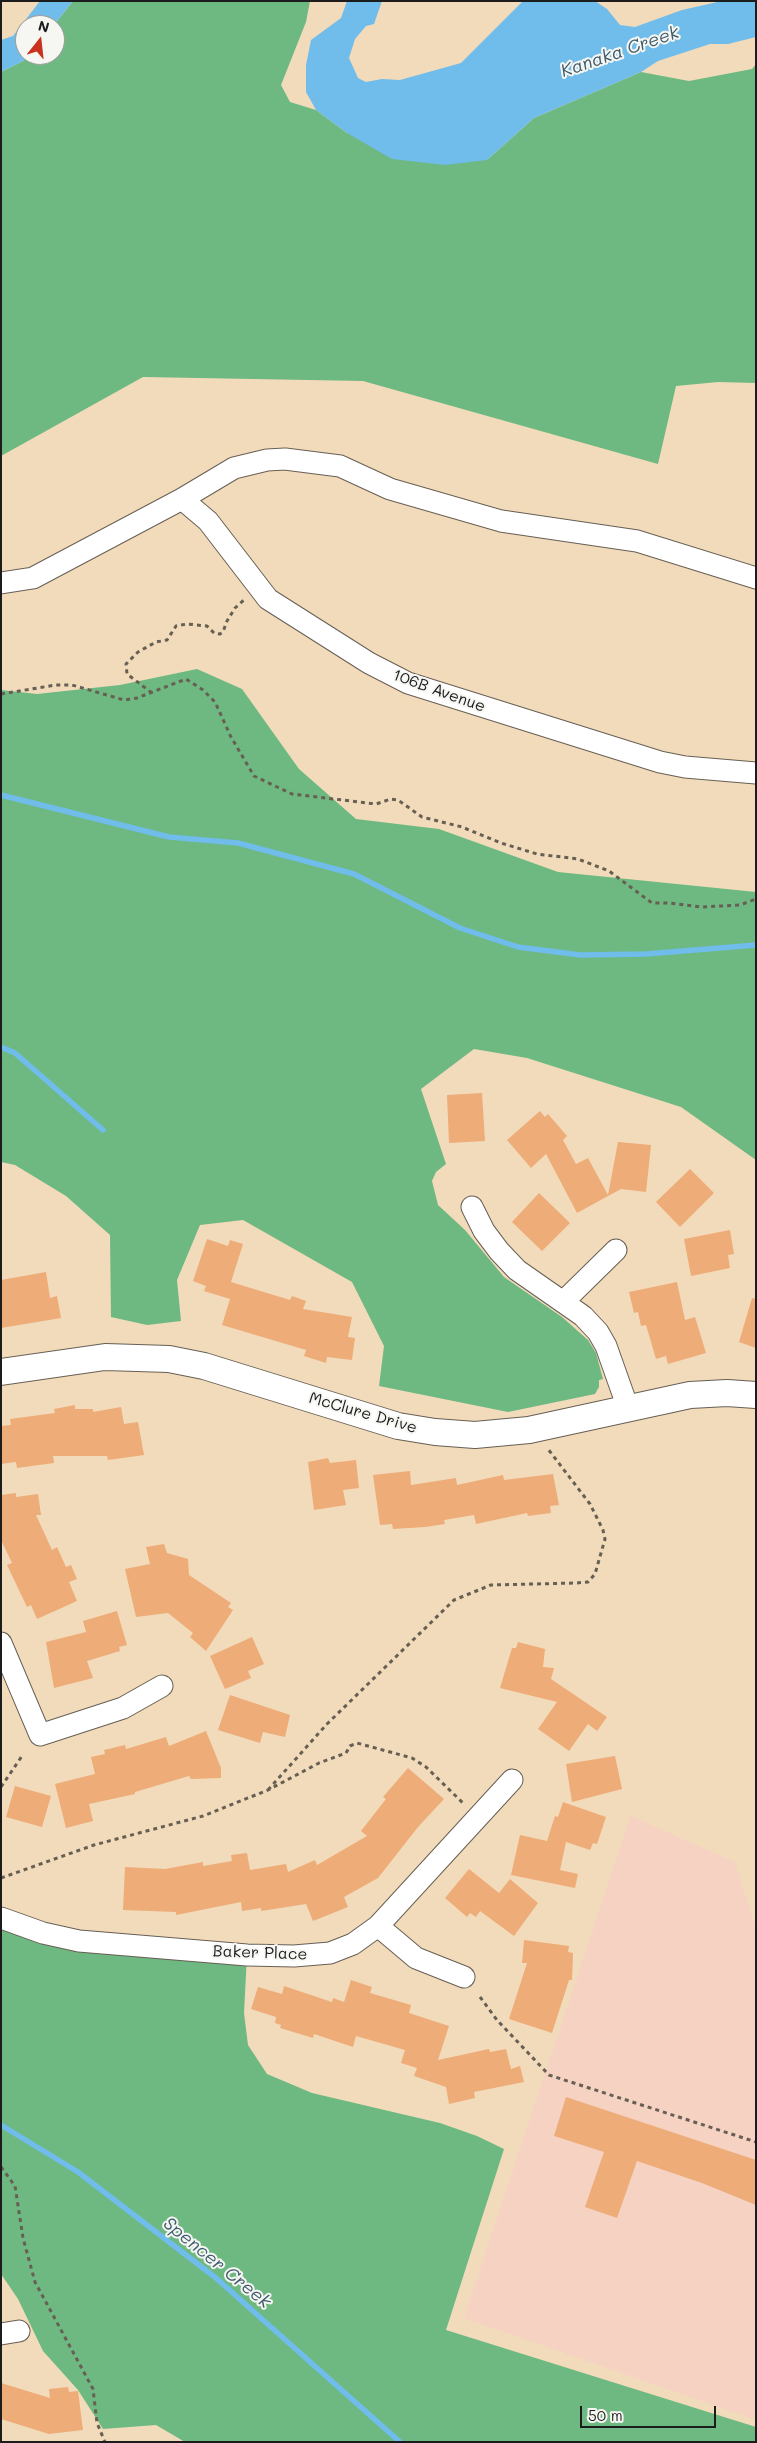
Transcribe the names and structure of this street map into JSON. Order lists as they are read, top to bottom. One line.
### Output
{"streets":{"street":["106B Avenue","McClure Drive","Baker Place"]},"water":["Kanaka Creek","Spencer Creek"],"scale_bar":"50 m","north":"top"}
